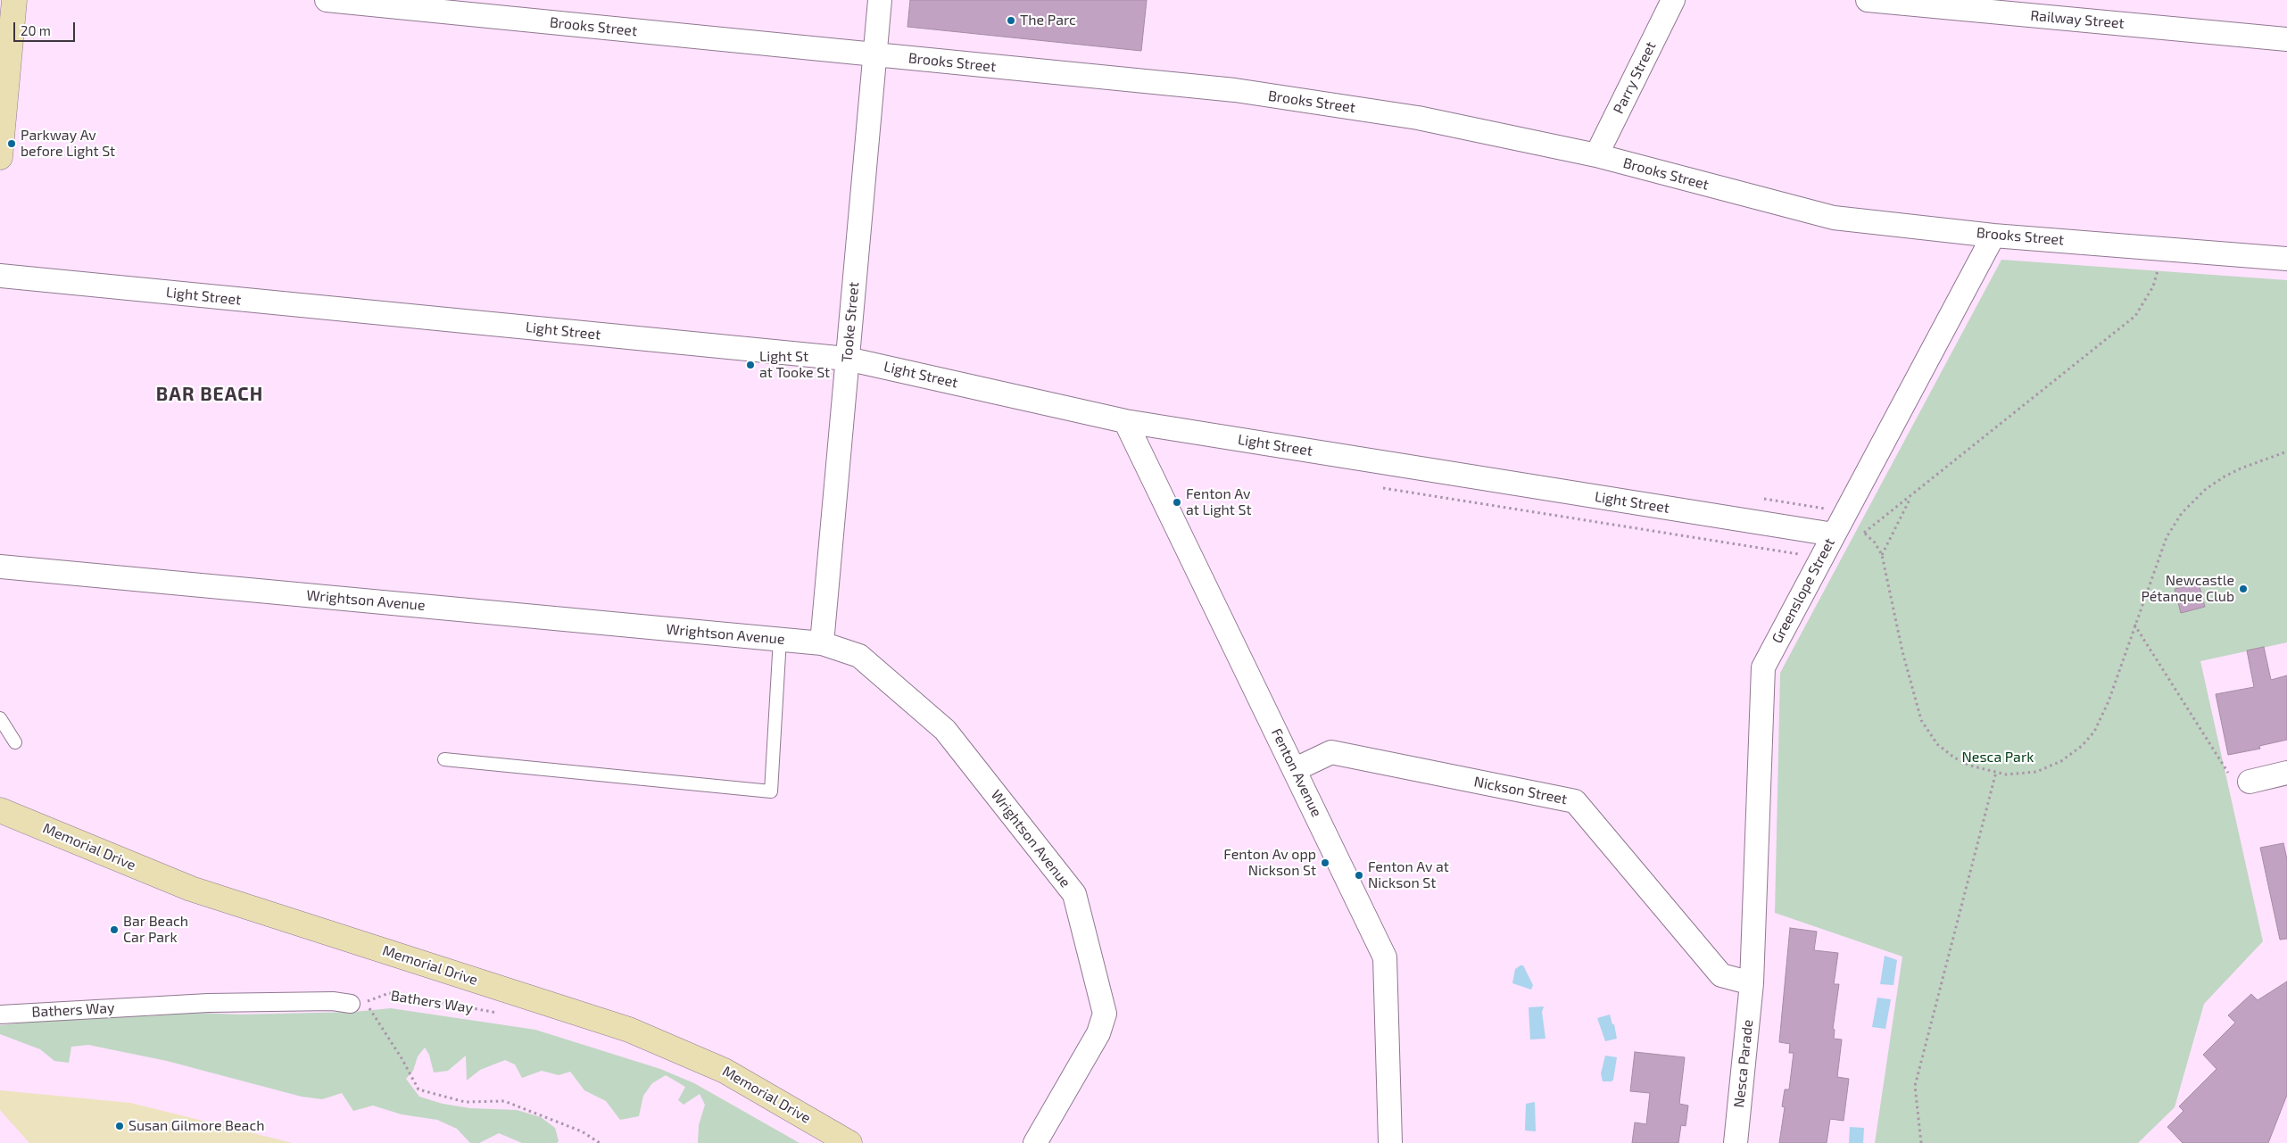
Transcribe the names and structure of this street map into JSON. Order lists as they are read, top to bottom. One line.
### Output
{"streets":{"main road":["Memorial Drive"],"street":["Railway Street","Brooks Street","Parry Street","Light Street","Tooke Street","Greenslope Street","Wrightson Avenue","Fenton Avenue","Nickson Street","Bathers Way","Nesca Parade"]},"crossings":[["Brooks Street","Parry Street"],["Brooks Street","Tooke Street"],["Brooks Street","Greenslope Street"],["Light Street","Tooke Street"],["Light Street","Greenslope Street"],["Light Street","Fenton Avenue"],["Tooke Street","Wrightson Avenue"],["Greenslope Street","Nickson Street"],["Greenslope Street","Nesca Parade"],["Fenton Avenue","Nickson Street"],["Nickson Street","Nesca Parade"]],"districts":["BAR BEACH"],"parks":["Nesca Park"],"places":["The Parc","Parkway Av before Light St","Light St at Tooke St","Fenton Av at Light St","Newcastle Pétanque Club","Fenton Av opp Nickson St","Fenton Av at Nickson St","Bar Beach Car Park","Susan Gilmore Beach"],"scale_bar":"20 m"}
